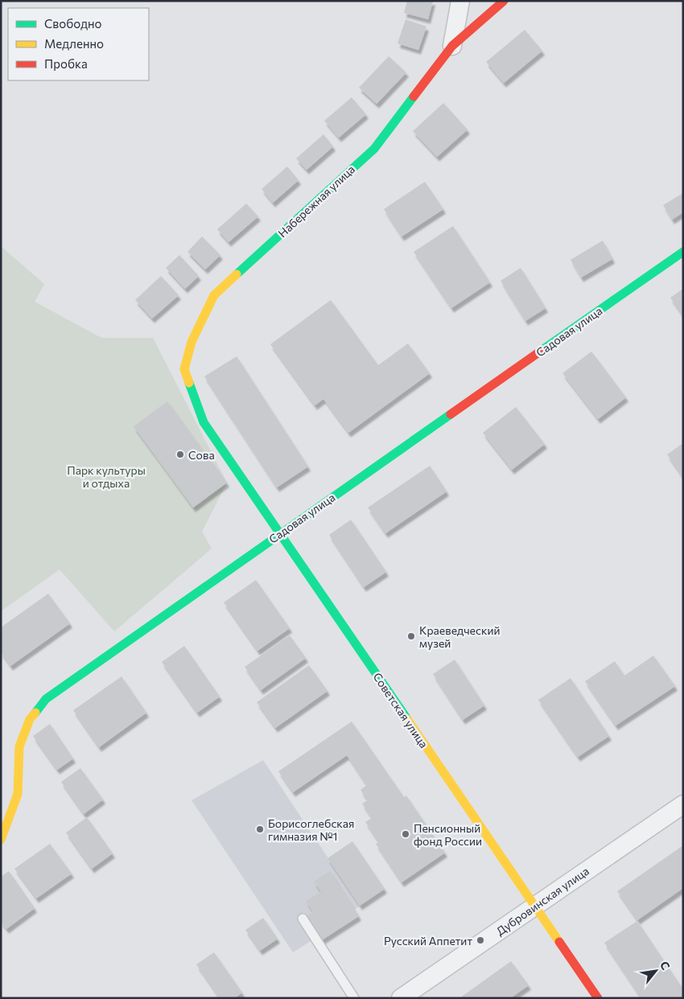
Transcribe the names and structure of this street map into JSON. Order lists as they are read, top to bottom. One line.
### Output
{"streets":{"street":["Набережная улица","Садовая улица","Советская улица","Дубровинская улица"]},"crossings":[["Набережная улица","Советская улица"],["Садовая улица","Советская улица"],["Советская улица","Дубровинская улица"]],"parks":["Парк культуры и отдыха"],"places":["Сова","Краеведческий музей","Борисоглебская гимназия №1","Пенсионный фонд России","Русский Аппетит"],"legend":["Свободно","Медленно","Пробка"],"north":"top right"}
